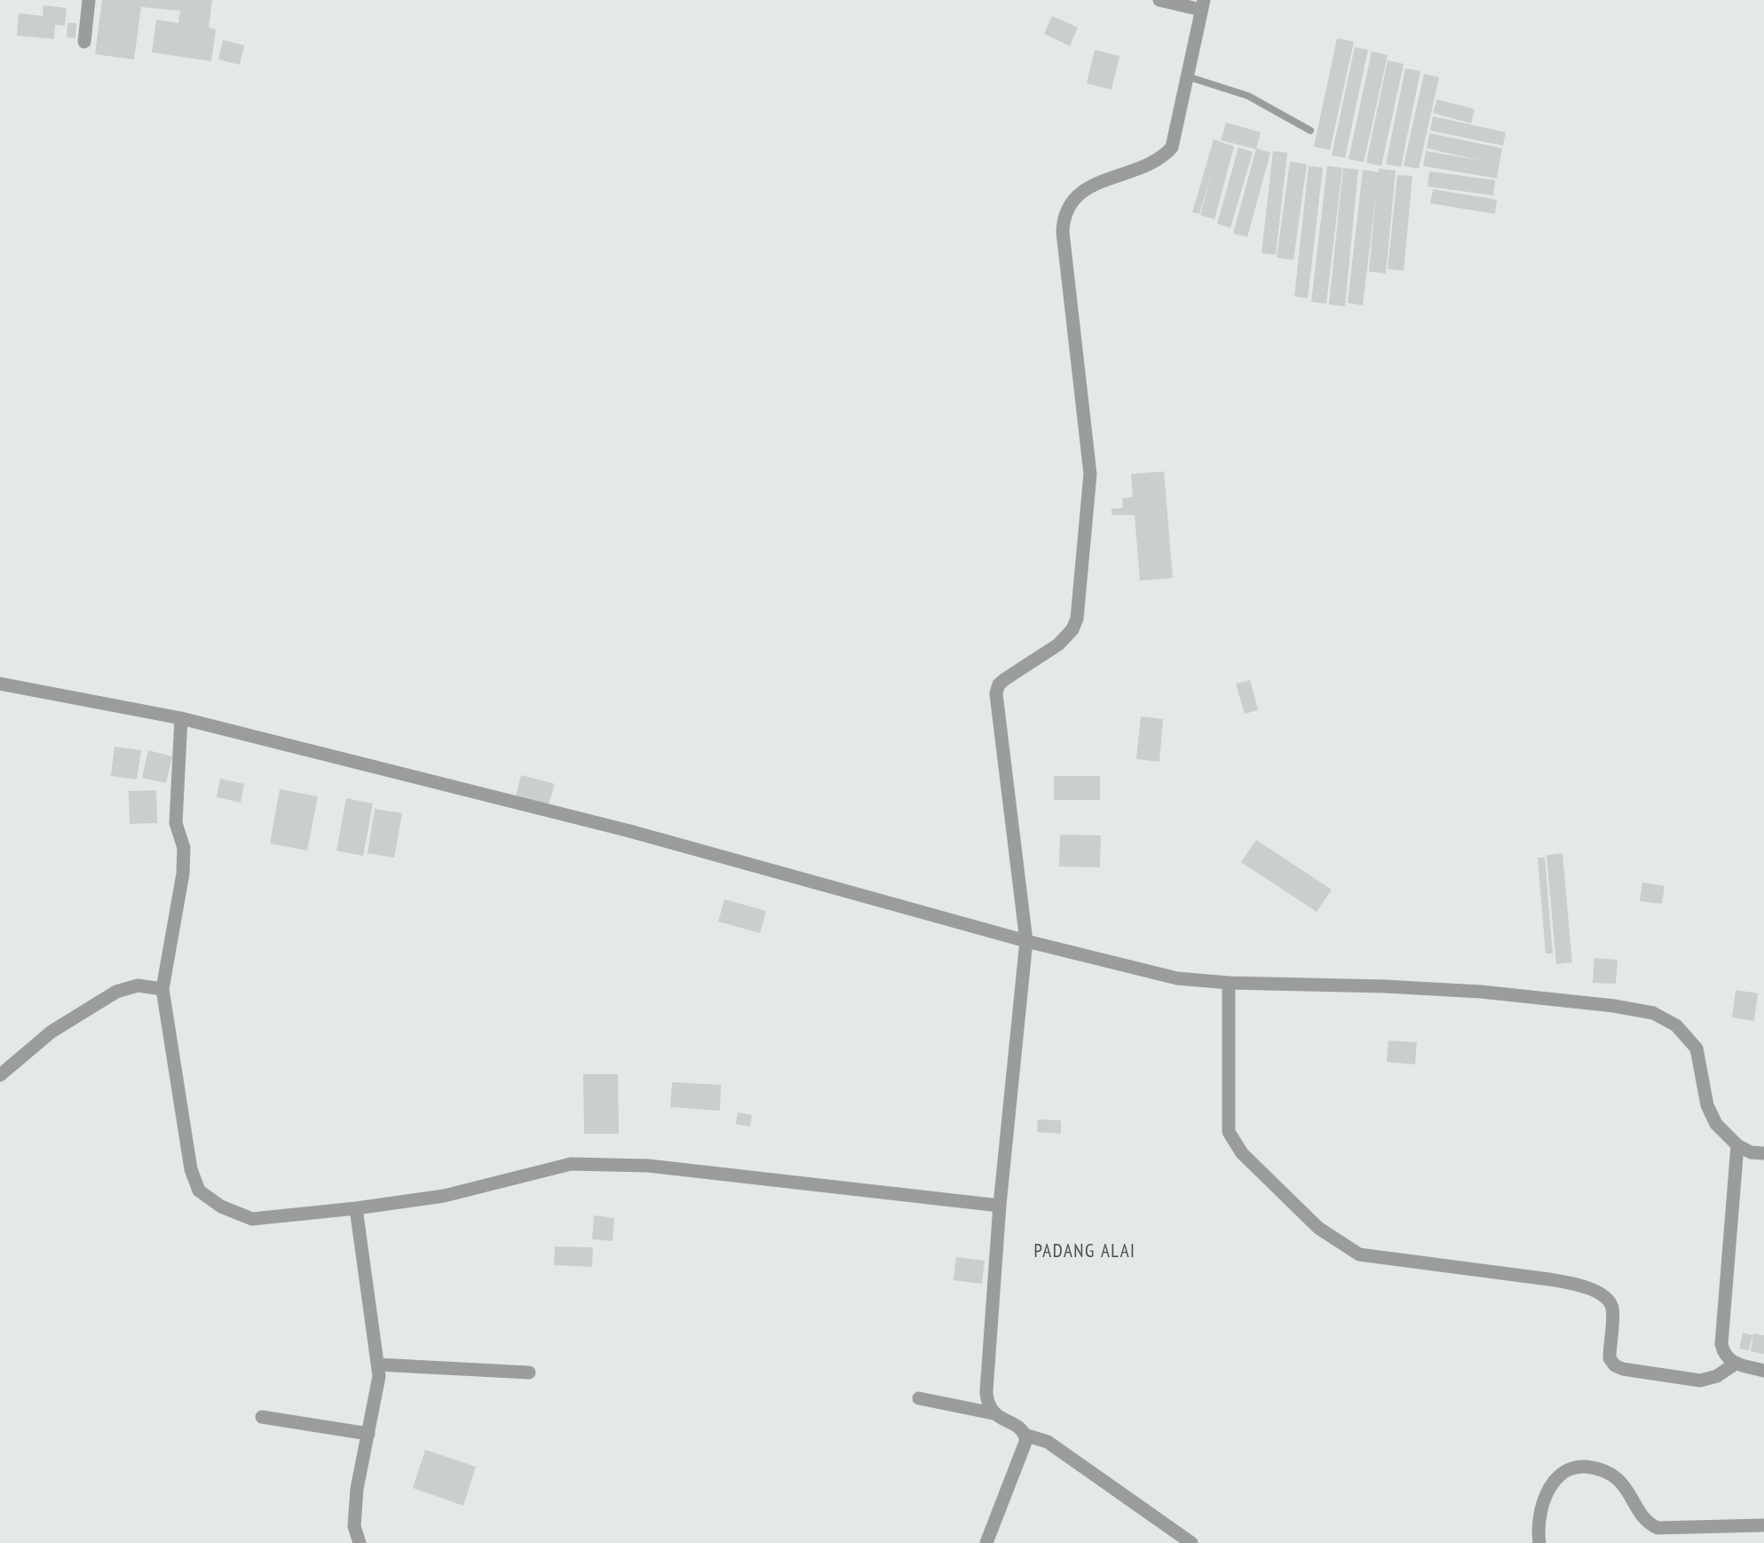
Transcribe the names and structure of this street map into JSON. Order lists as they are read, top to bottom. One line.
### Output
{"districts":["PADANG ALAI"]}
